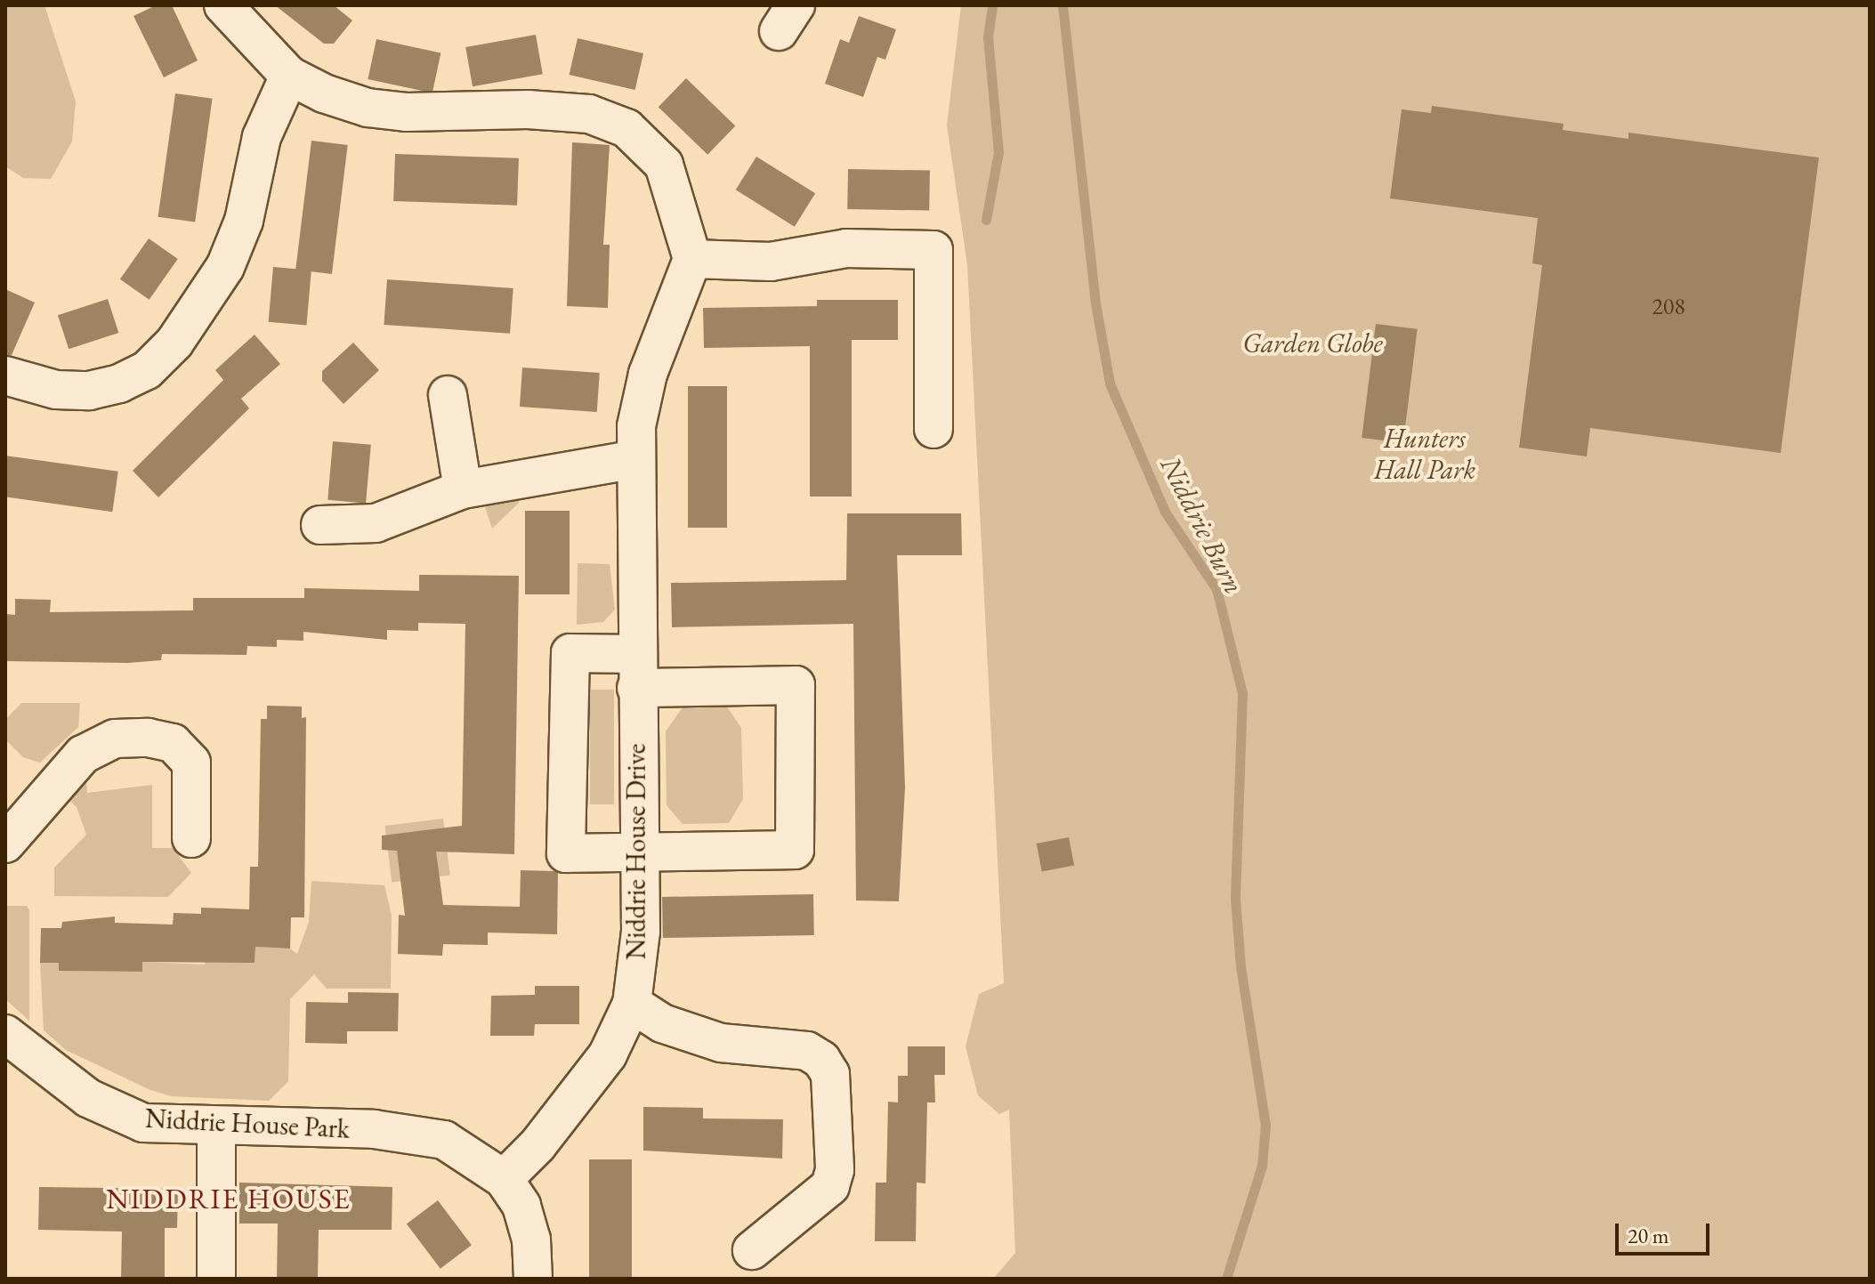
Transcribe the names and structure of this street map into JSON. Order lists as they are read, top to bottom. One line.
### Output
{"streets":{"street":["Niddrie House Drive","Niddrie House Park"]},"crossings":[["Niddrie House Drive","Niddrie House Park"]],"districts":["NIDDRIE HOUSE"],"water":["Niddrie Burn"],"parks":["Garden Globe","Hunters Hall Park"],"house_numbers":["208"],"scale_bar":"20 m"}
